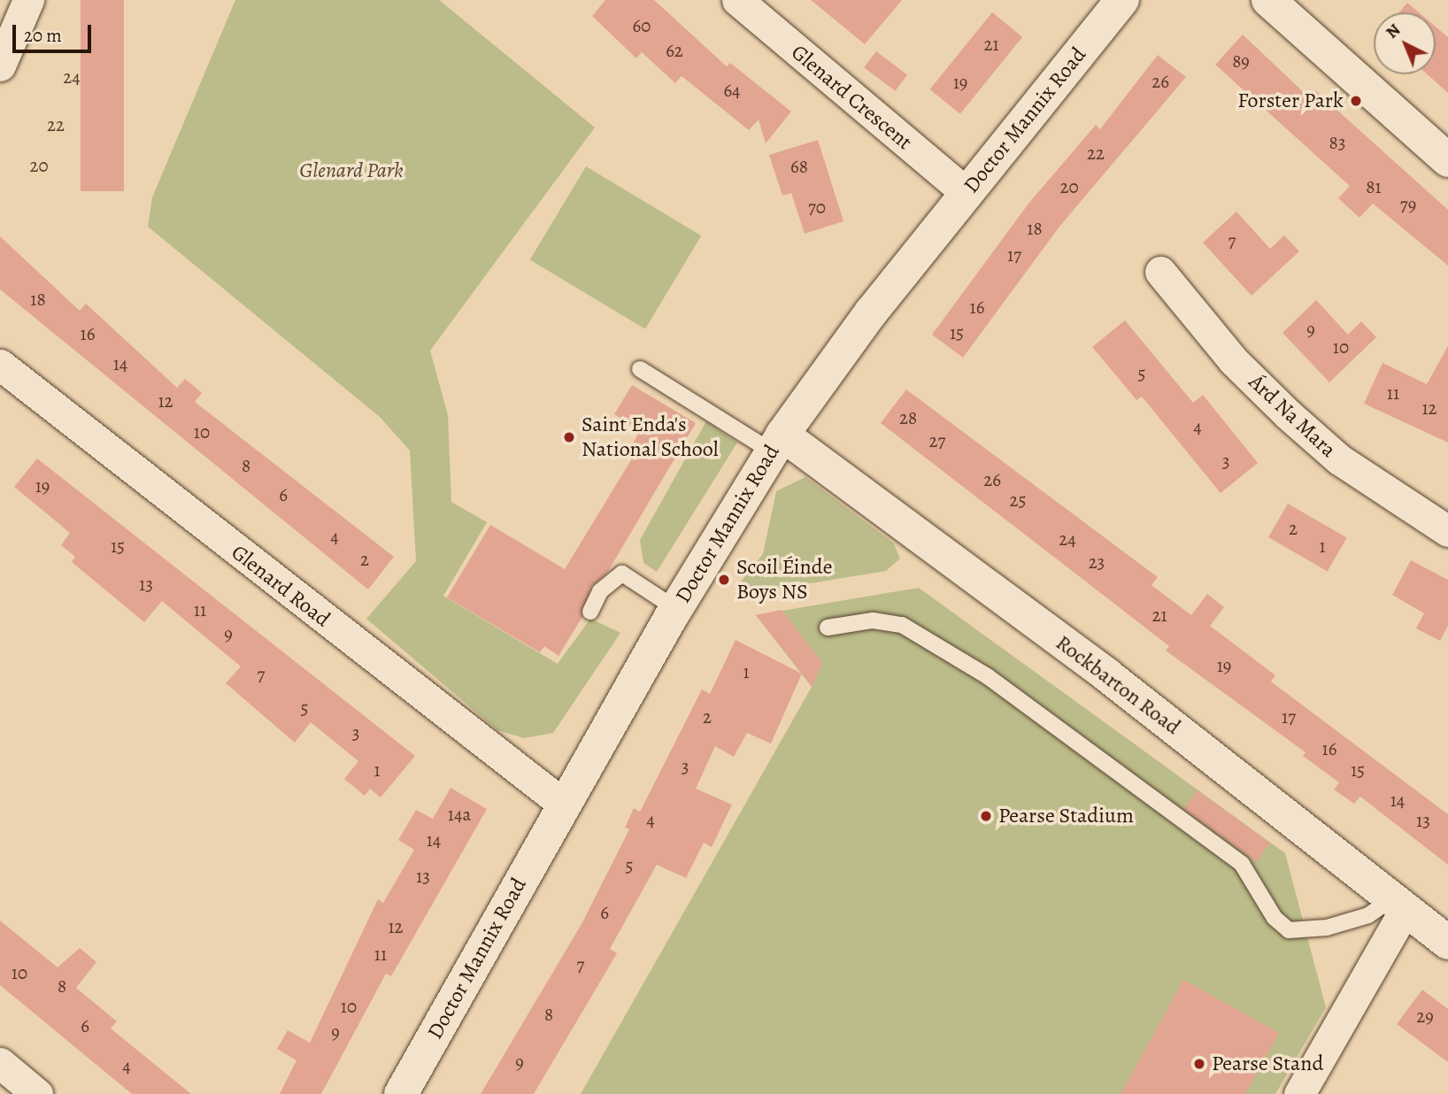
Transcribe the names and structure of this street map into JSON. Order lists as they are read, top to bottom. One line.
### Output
{"streets":{"street":["Glenard Crescent","Doctor Mannix Road","Árd Na Mara","Glenard Road","Rockbarton Road"]},"crossings":[["Glenard Crescent","Doctor Mannix Road"],["Doctor Mannix Road","Glenard Road"],["Doctor Mannix Road","Rockbarton Road"]],"parks":["Glenard Park"],"places":["Forster Park","Saint Enda's National School","Scoil Éinde Boys NS","Pearse Stadium","Pearse Stand"],"house_numbers":["60","21","62","89","24","26","19","64","22","83","22","20","68","20","81","79","70","18","7","17","18","16","9","15","16","10","14","5","11","12","12","28","4","10","27","3","8","26","19","6","25","2","4","24","15","1","2","23","13","11","21","9","19","1","7","5","2","17","3","16","3","1","15","14","14a","4","13","14","5","13","6","12","11","7","10","8","10","8","29","6","9","9","4"],"scale_bar":"20 m","north":"top left"}
